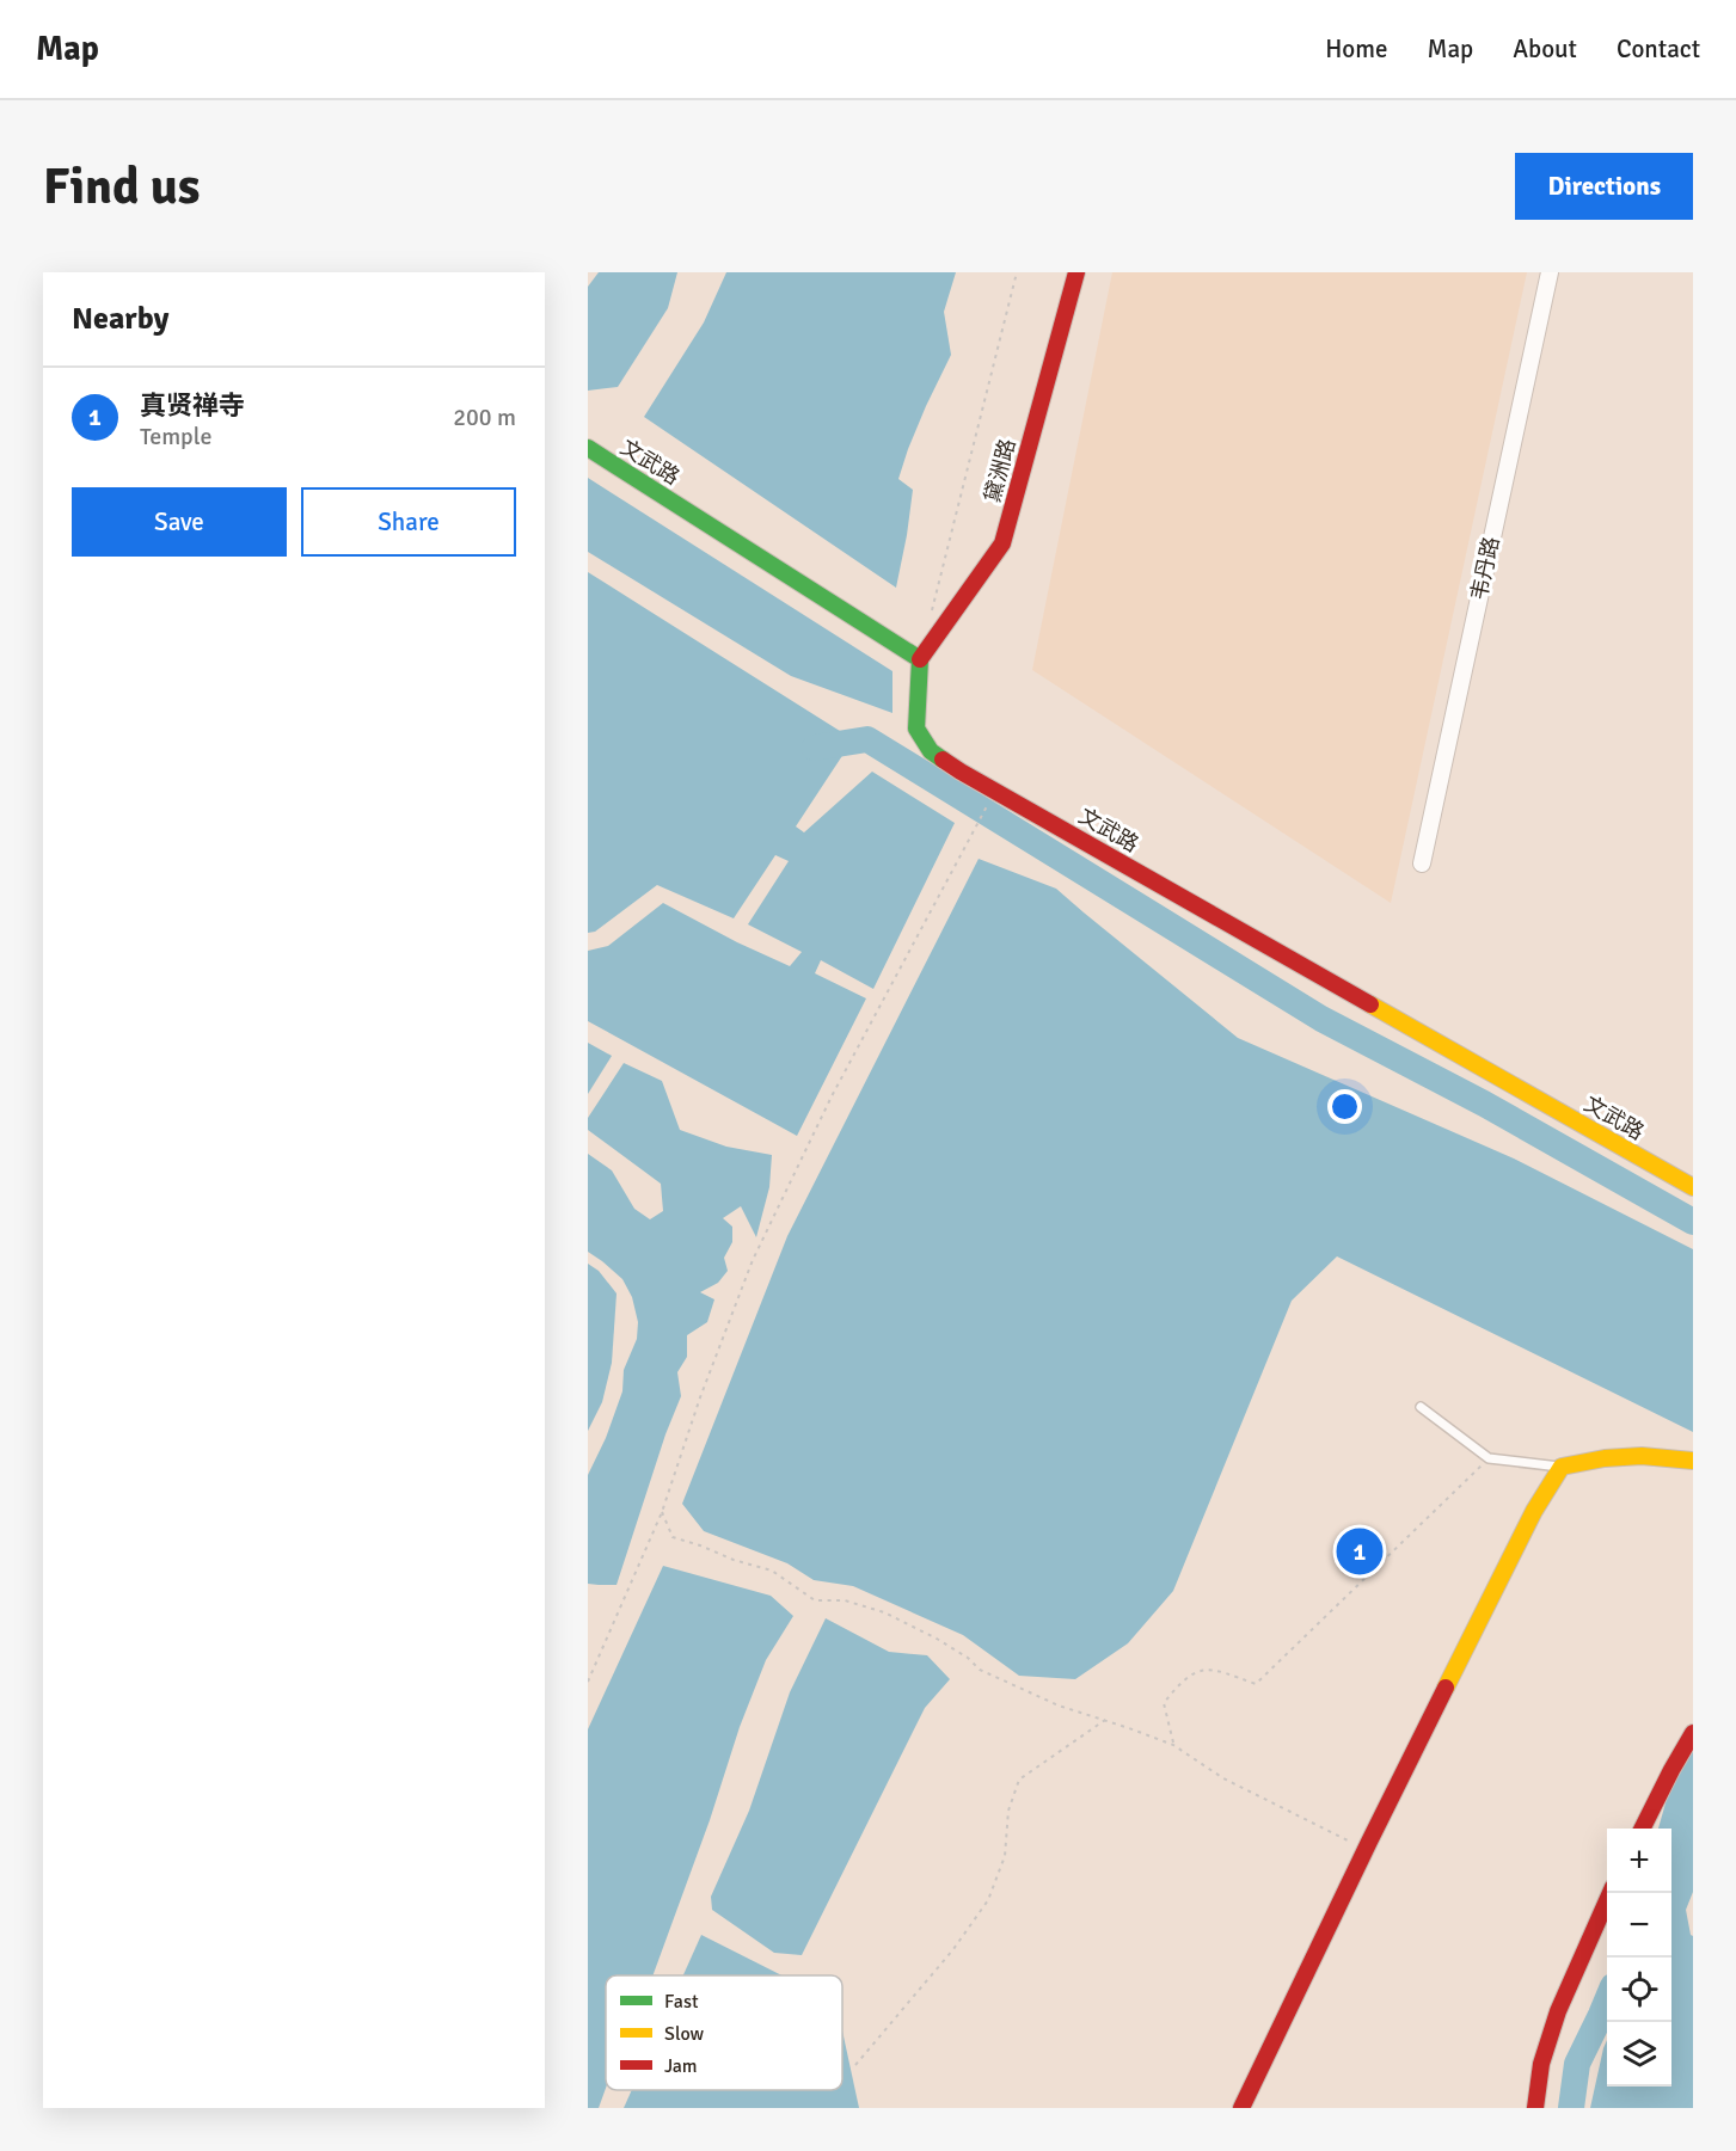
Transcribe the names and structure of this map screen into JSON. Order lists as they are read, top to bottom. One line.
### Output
{"streets":{"street":["文武路","黛洲路","韦丹路"]},"crossings":[["文武路","黛洲路"]],"legend":["Fast","Slow","Jam"],"page":{"header":"Map","nav":["Home","Map","About","Contact"],"buttons":["Directions",["Save","Share"]],"title":"Find us","heading":"Nearby","list":[{"mark":"1","name":"真贤禅寺","note":"Temple","value":"200 m"}],"pins":"1","map_buttons":["+","−"]}}
